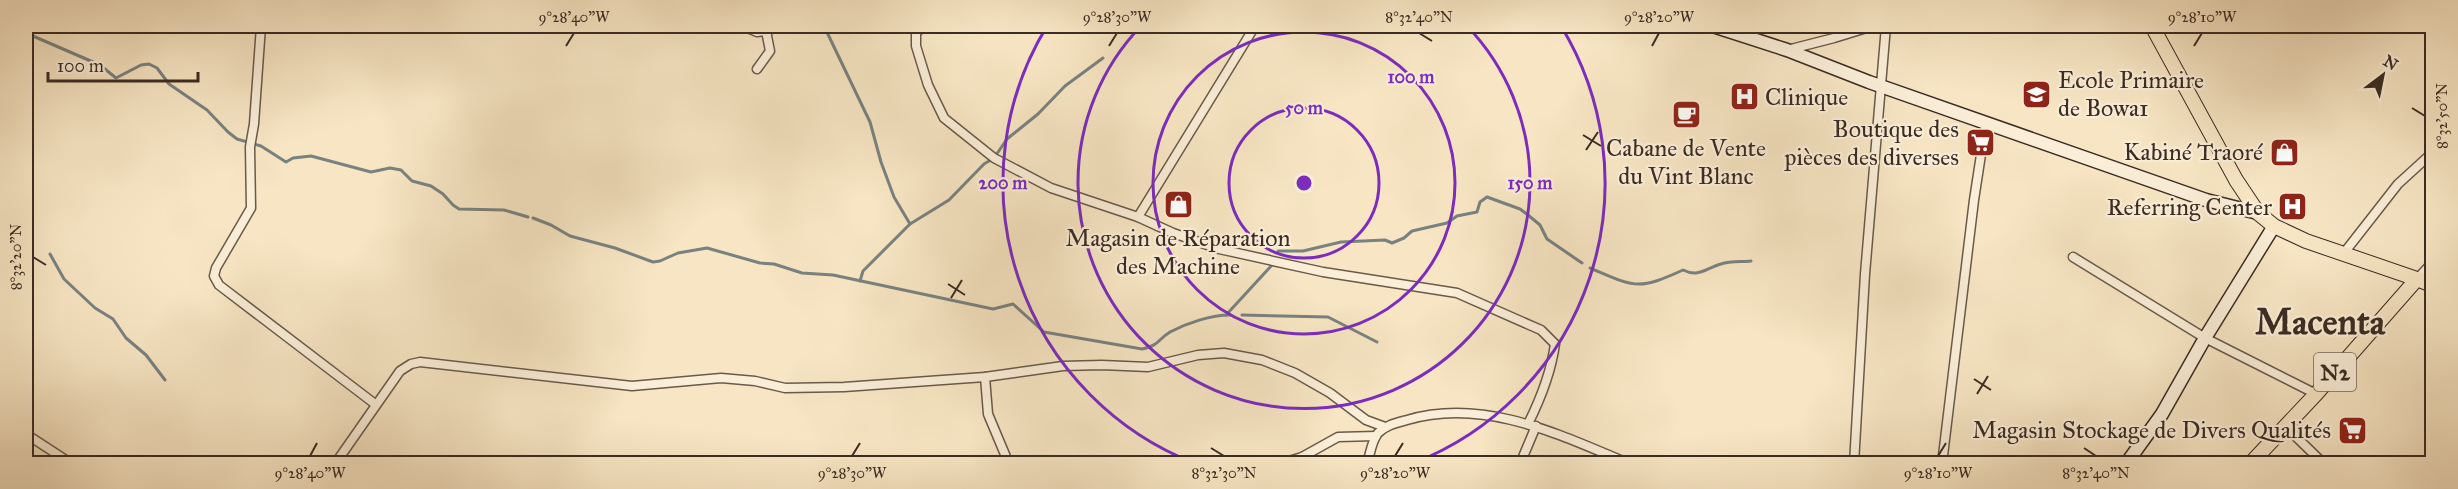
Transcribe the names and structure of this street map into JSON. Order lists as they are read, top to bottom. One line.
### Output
{"streets":{"main road":["N2"]},"districts":["Macenta"],"places":{"school or university":["Ecole Primaire de Bowa1"],"hospital":["Clinique","Referring Center"],"cafe":["Cabane de Vente du Vint Blanc"],"supermarket":["Boutique des pièces des diverses","Magasin Stockage de Divers Qualités"],"shop":["Kabiné Traoré","Magasin de Réparation des Machine"]},"scale_bar":"100 m","north":"top right","coordinates":["9°28'40\"W","9°28'30\"W","8°32'40\"N","9°28'20\"W","9°28'10\"W","8°32'50\"N","8°32'20\"N","8°32'30\"N"],"rings":["100 m","50 m","150 m","200 m"]}
